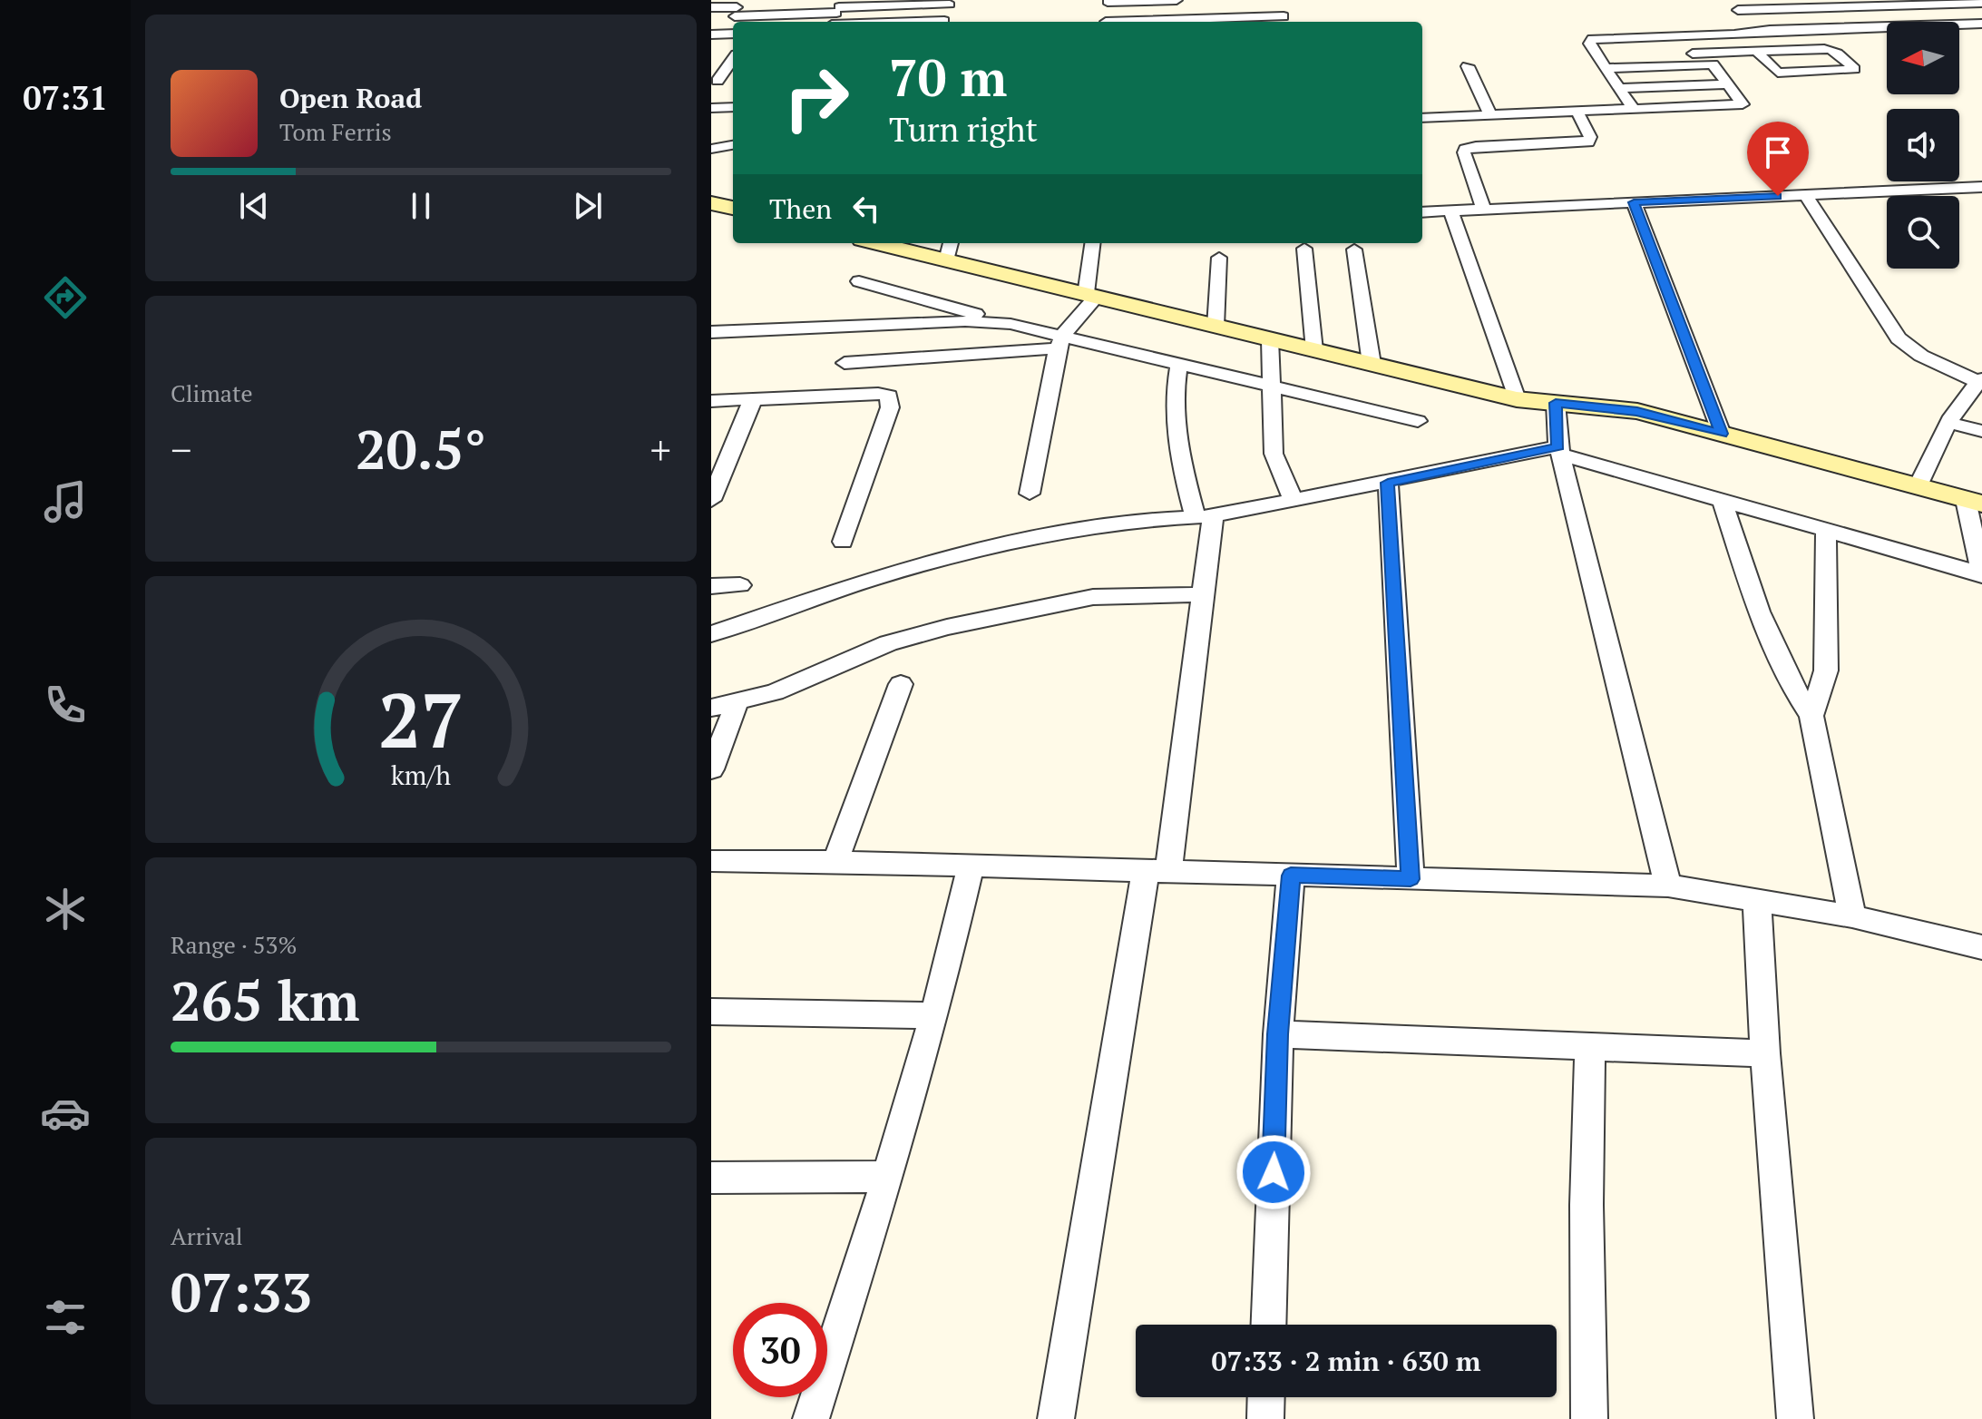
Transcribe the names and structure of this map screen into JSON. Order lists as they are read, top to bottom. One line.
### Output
{"north":"left","page":{"tabs":"07:31","turn":["70 m","Turn right"],"song":["Open Road","Tom Ferris"],"then":"Then","tile":["Climate",["Range · 53%","265 km"],["Arrival","07:33"]],"heat":["−","20.5°","+"],"limit":"30","trip":"07:33 · 2 min · 630 m","gauge":["27","km/h"]}}
